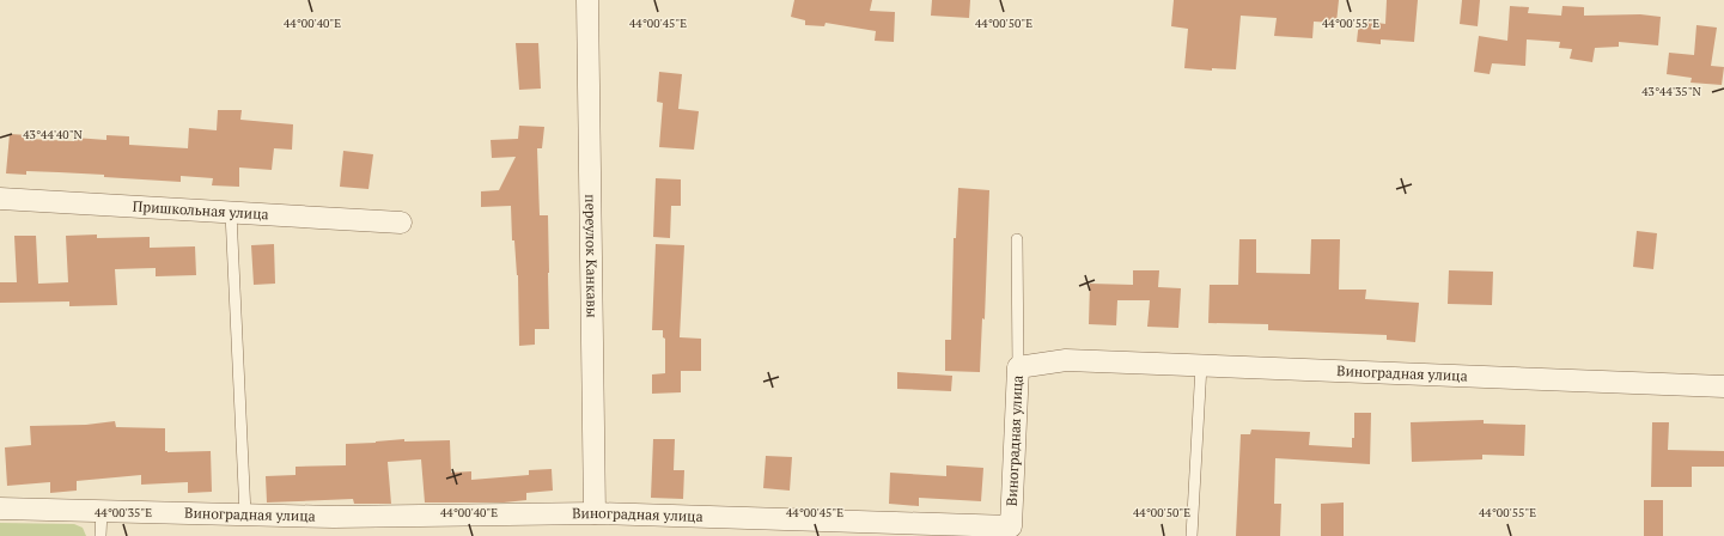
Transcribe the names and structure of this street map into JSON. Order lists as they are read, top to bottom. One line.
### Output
{"streets":{"street":["Пришкольная улица","переулок Канкавы","Виноградная улица"]},"crossings":[["переулок Канкавы","Виноградная улица"]],"coordinates":["44°00'40\"E","44°00'45\"E","44°00'50\"E","44°00'55\"E","43°44'35\"N","43°44'40\"N","44°00'35\"E"]}
